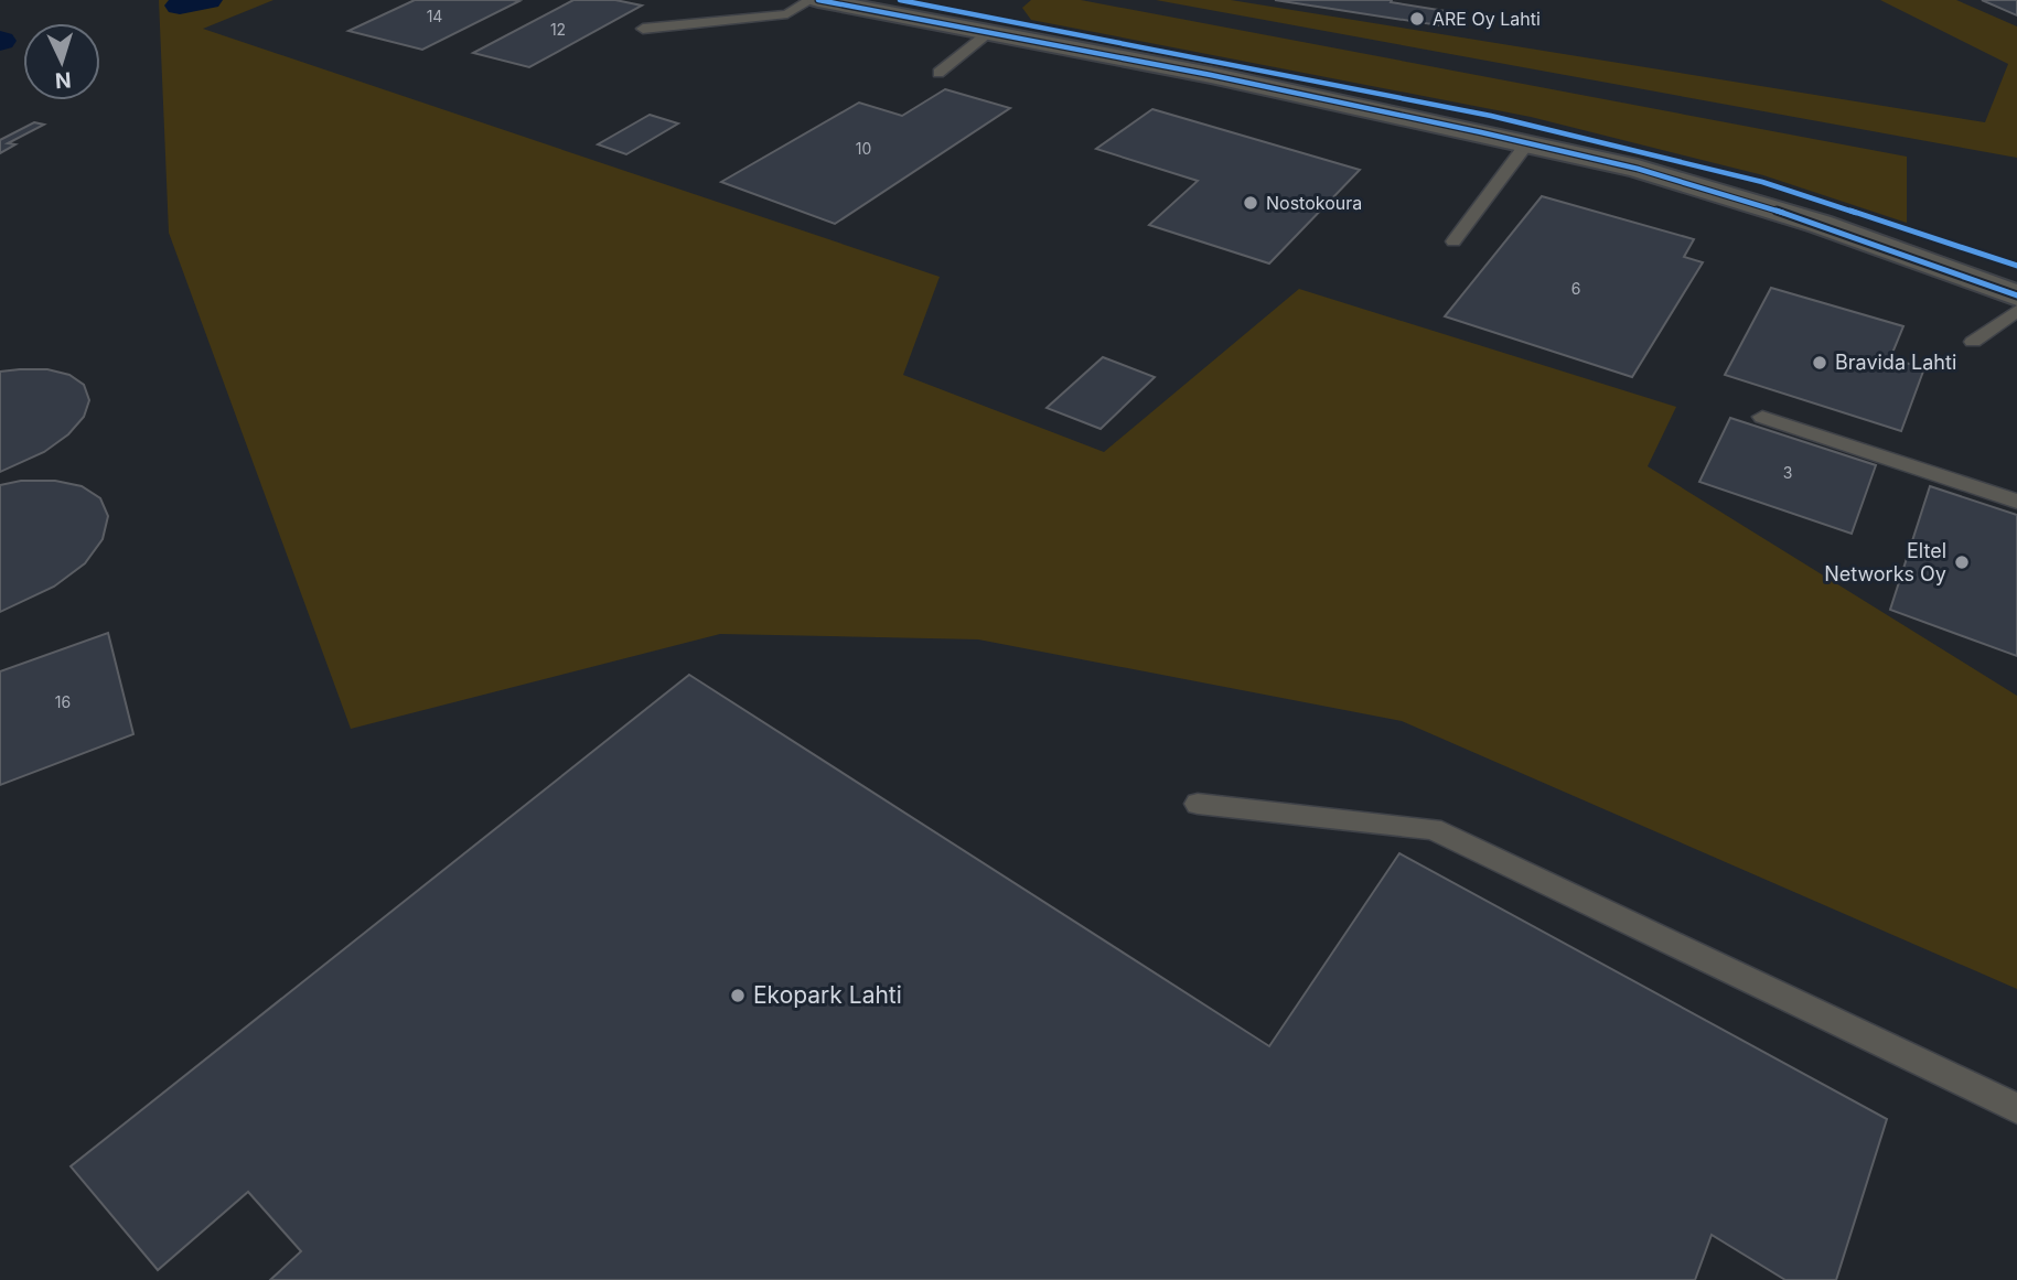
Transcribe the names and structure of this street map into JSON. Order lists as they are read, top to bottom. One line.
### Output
{"places":["ARE Oy Lahti","Nostokoura","Bravida Lahti","Eltel Networks Oy","Ekopark Lahti"],"house_numbers":["14","12","10","6","3","16"],"north":"bottom"}
